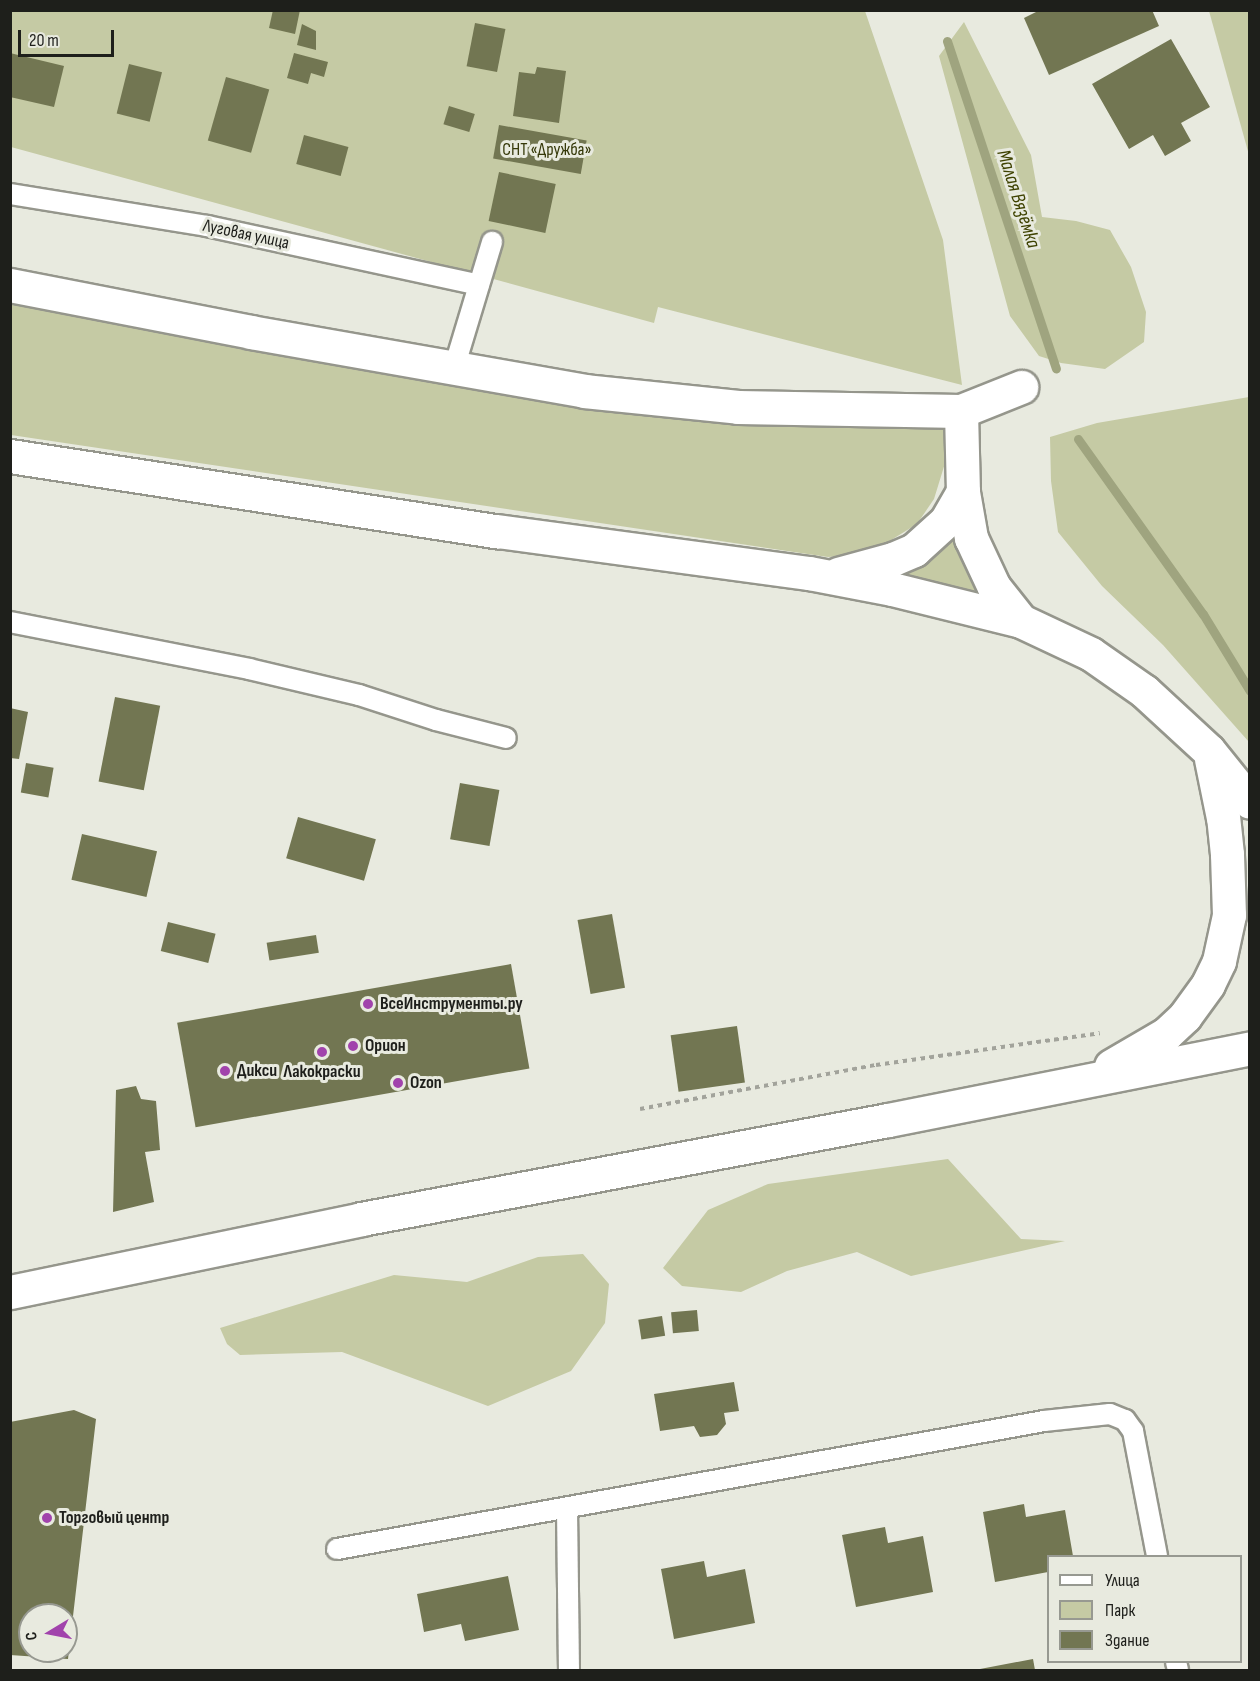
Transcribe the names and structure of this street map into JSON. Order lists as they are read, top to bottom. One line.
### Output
{"streets":{"lane":["Луговая улица"]},"water":["Малая Вязёмка"],"parks":["СНТ «Дружба»"],"places":["ВсеИнструменты.ру","Орион","Лакокраски","Дикси","Ozon","Торговый центр"],"legend":["Улица","Парк","Здание"],"scale_bar":"20 m","north":"left"}
